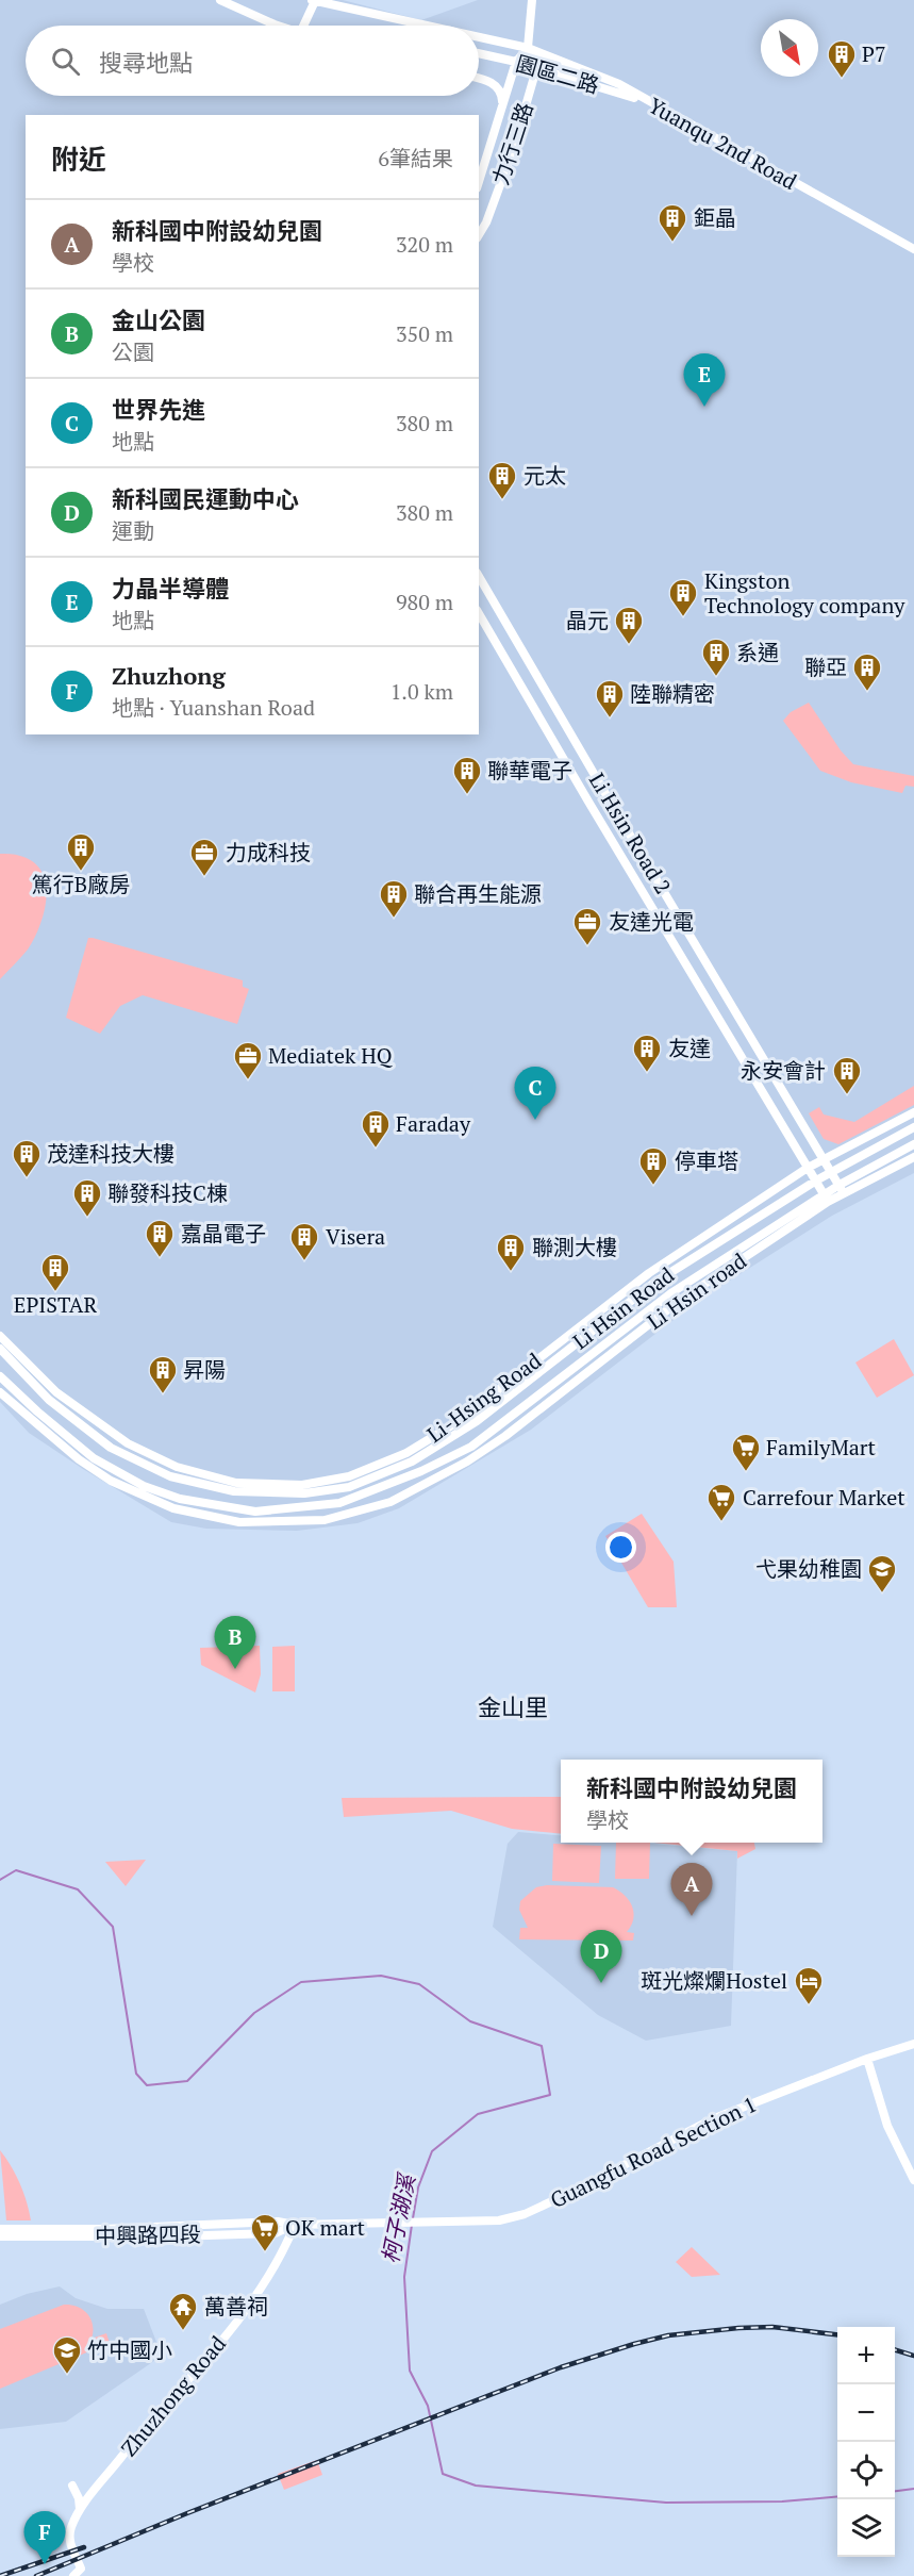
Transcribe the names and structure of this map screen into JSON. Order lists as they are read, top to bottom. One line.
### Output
{"streets":{"street":["園區二路","力行三路","Yuanqu 2nd Road","Li Hsin Road 2","Li Hsin road","Li Hsin Road","Li-Hsing Road","Guangfu Road Section 1","中興路四段","Zhuzhong Road"]},"crossings":[["園區二路","力行三路"],["園區二路","Yuanqu 2nd Road"],["力行三路","Yuanqu 2nd Road"],["Li Hsin Road 2","Li Hsin road"],["Li Hsin Road 2","Li Hsin Road"],["Li Hsin Road 2","Li-Hsing Road"],["Li Hsin road","Li Hsin Road"],["Guangfu Road Section 1","中興路四段"],["中興路四段","Zhuzhong Road"]],"districts":["金山里"],"water":["柯子湖溪"],"places":{"building":["P7","鉅晶","元太","Kingston Technology company","晶元","系通","聯亞","陸聯精密","聯華電子","篤行B廠房","聯合再生能源","友達","永安會計","Faraday","茂達科技大樓","停車塔","聯發科技C棟","嘉晶電子","Visera","聯測大樓","EPISTAR","昇陽"],"office":["力成科技","友達光電","Mediatek HQ"],"supermarket":["FamilyMart","Carrefour Market","OK mart"],"school or university":["弋果幼稚園","竹中國小"],"hotel":["斑光燦爛Hostel"],"temple":["萬善祠"]},"north":"bottom right","page":{"search":"搜尋地點","heading":["附近","6筆結果"],"list":[{"mark":"A","name":"新科國中附設幼兒園","note":"學校","value":"320 m"},{"mark":"B","name":"金山公園","note":"公園","value":"350 m"},{"mark":"C","name":"世界先進","note":"地點","value":"380 m"},{"mark":"D","name":"新科國民運動中心","note":"運動","value":"380 m"},{"mark":"E","name":"力晶半導體","note":"地點","value":"980 m"},{"mark":"F","name":"Zhuzhong","note":"地點 · Yuanshan Road","value":"1.0 km"}],"pins":["E","C","B","A","D","F"],"popup":["新科國中附設幼兒園","學校"],"map_buttons":["+","−"]}}
